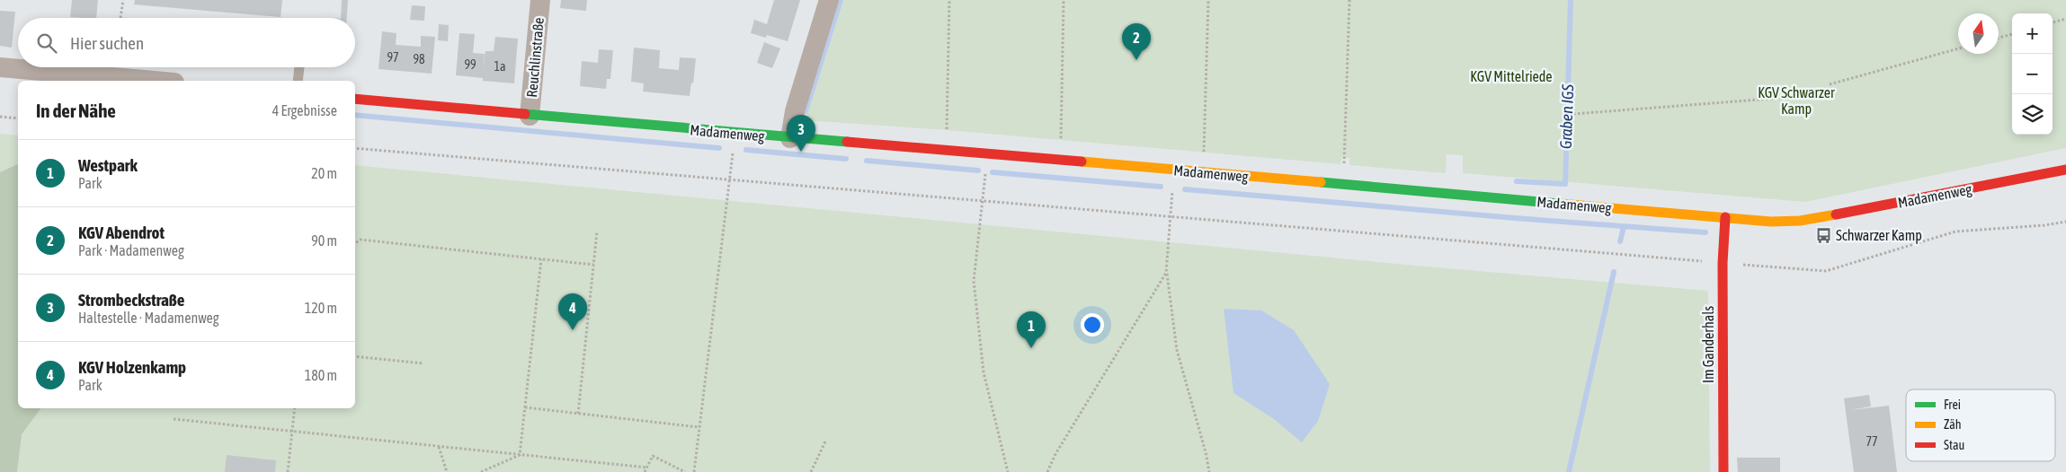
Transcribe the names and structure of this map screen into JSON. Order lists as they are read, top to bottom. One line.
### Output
{"streets":{"street":["Reuchlinstraße","Madamenweg","Im Ganderhals"]},"crossings":[["Reuchlinstraße","Madamenweg"],["Madamenweg","Im Ganderhals"]],"water":["Graben IGS"],"parks":["KGV Mittelriede","KGV Schwarzer Kamp"],"places":{"bus stop":["Schwarzer Kamp"]},"house_numbers":["97","98","99","1a","77"],"legend":["Frei","Zäh","Stau"],"north":"top","page":{"map_buttons":["+","−"],"search":"Hier suchen","pins":["2","3","4","1"],"heading":["In der Nähe","4 Ergebnisse"],"list":[{"mark":"1","name":"Westpark","note":"Park","value":"20 m"},{"mark":"2","name":"KGV Abendrot","note":"Park · Madamenweg","value":"90 m"},{"mark":"3","name":"Strombeckstraße","note":"Haltestelle · Madamenweg","value":"120 m"},{"mark":"4","name":"KGV Holzenkamp","note":"Park","value":"180 m"}]}}
